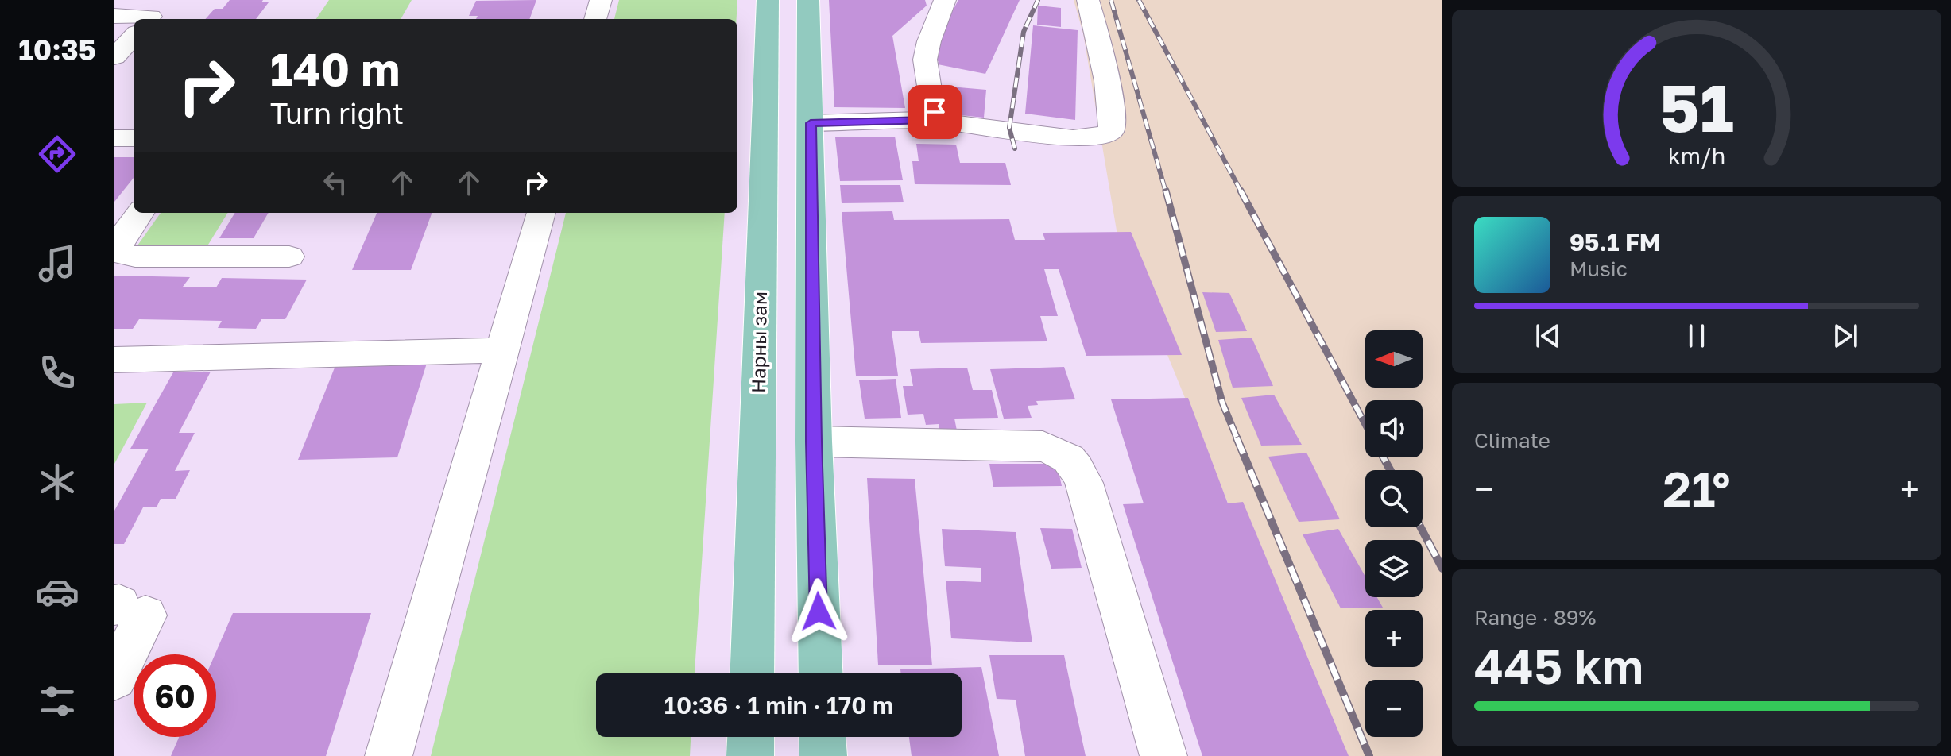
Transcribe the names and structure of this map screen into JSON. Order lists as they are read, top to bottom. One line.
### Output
{"streets":{"main road":["Нарны зам"]},"north":"left","page":{"tabs":"10:35","turn":["140 m","Turn right"],"song":["95.1 FM","Music"],"map_buttons":["+","−"],"tile":["Climate",["Range · 89%","445 km"]],"heat":["−","21°","+"],"limit":"60","trip":"10:36 · 1 min · 170 m","gauge":["51","km/h"]}}
